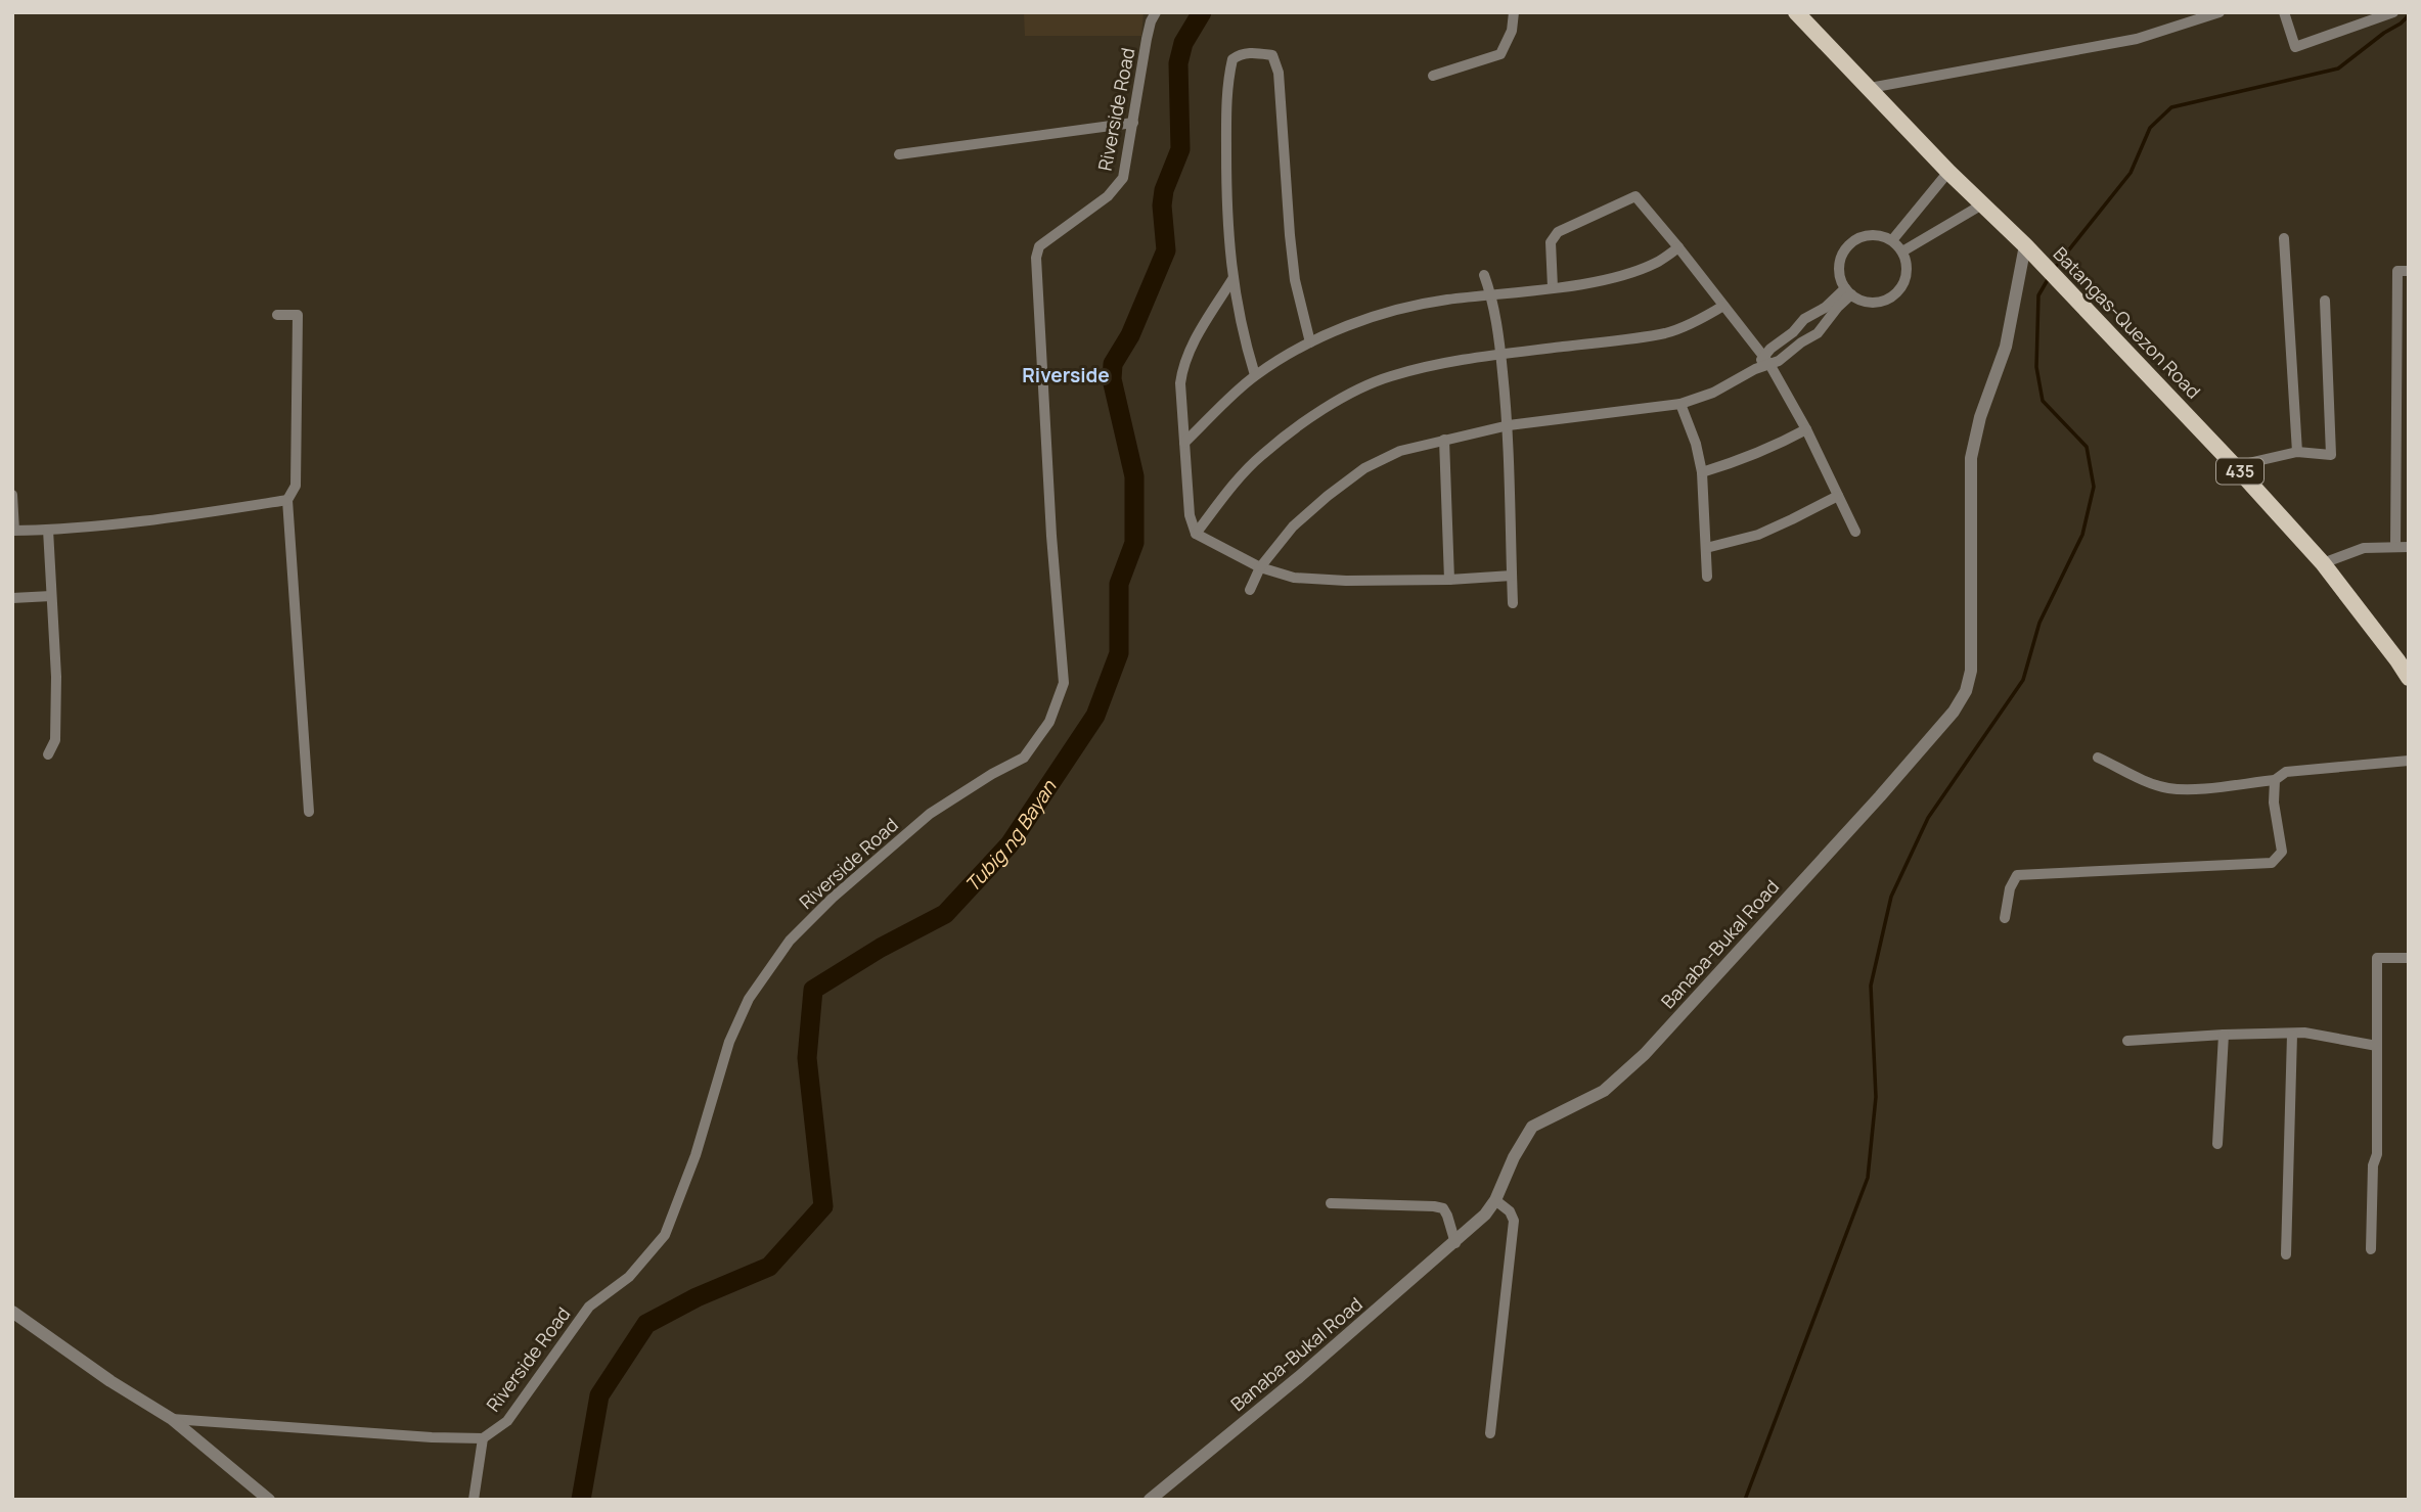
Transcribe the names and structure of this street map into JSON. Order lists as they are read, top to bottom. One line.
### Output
{"streets":{"main road":["Batangas-Quezon Road","435"],"street":["Riverside Road","Banaba-Bukal Road"]},"crossings":[["Batangas-Quezon Road","Banaba-Bukal Road"]],"districts":["Riverside"],"water":["Tubig ng Bayan"]}
